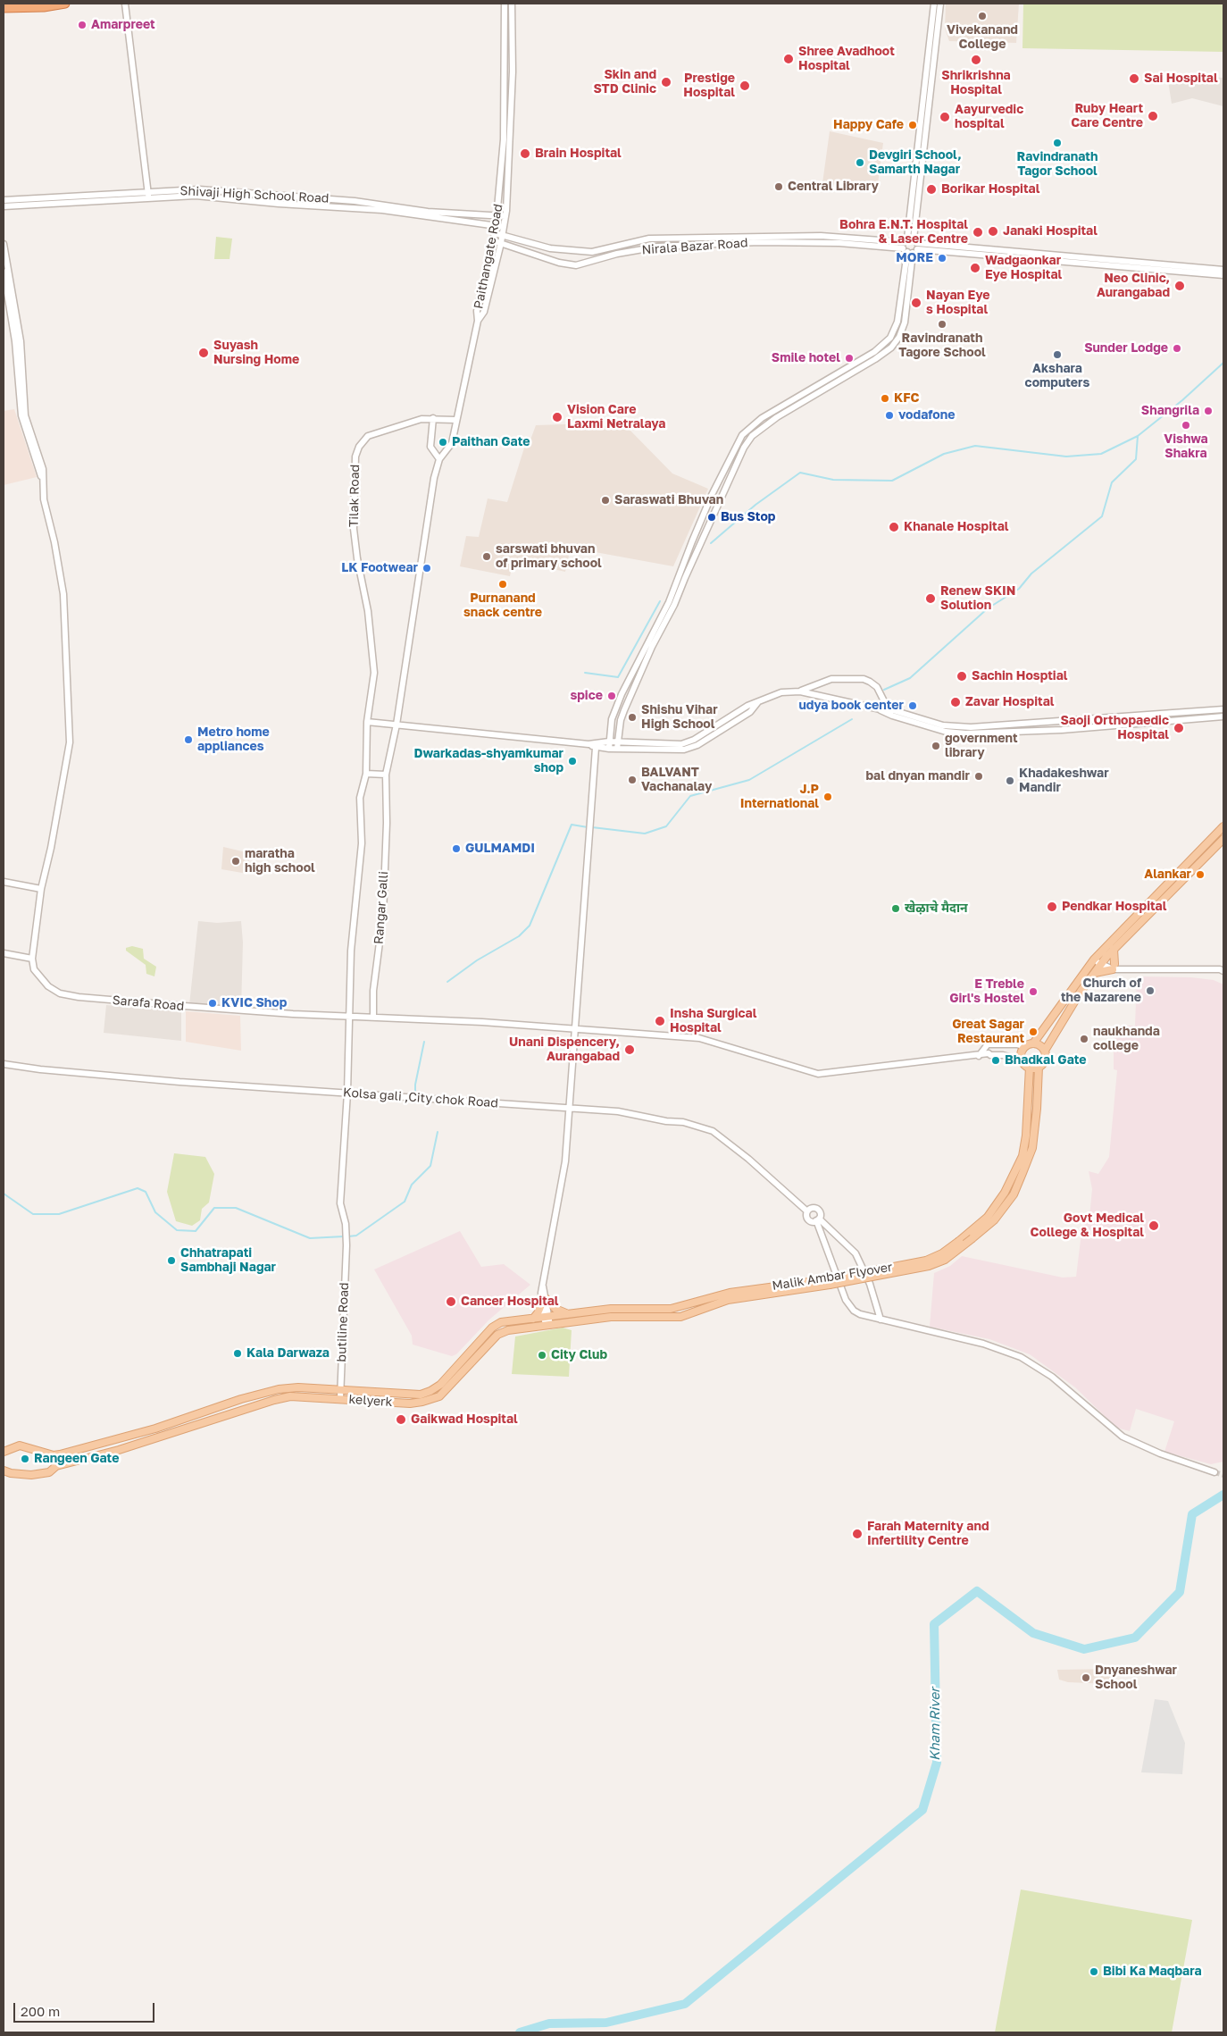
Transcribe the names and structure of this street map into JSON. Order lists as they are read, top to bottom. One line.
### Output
{"streets":{"main road":["Malik Ambar Flyover","kelyerk"],"street":["Shivaji High School Road","Nirala Bazar Road","Paithangate Road","Tilak Road","Rangar Galli","Sarafa Road","Kolsa gali ,City chok Road","butiline Road"]},"crossings":[["Shivaji High School Road","Paithangate Road"],["Nirala Bazar Road","Paithangate Road"],["Tilak Road","Sarafa Road"],["Tilak Road","butiline Road"],["Rangar Galli","Sarafa Road"],["Sarafa Road","Malik Ambar Flyover"],["Sarafa Road","butiline Road"],["Kolsa gali ,City chok Road","butiline Road"],["Malik Ambar Flyover","butiline Road"],["Malik Ambar Flyover","kelyerk"],["butiline Road","kelyerk"]],"water":["Kham River"],"places":["Vivekanand College","Amarpreet","Shree Avadhoot Hospital","Shrikrishna Hospital","Sai Hospital","Skin and STD Clinic","Prestige Hospital","Ruby Heart Care Centre","Aayurvedic hospital","Happy Cafe","Ravindranath Tagor School","Brain Hospital","Devgiri School, Samarth Nagar","Central Library","Borikar Hospital","Janaki Hospital","Bohra E.N.T. Hospital & Laser Centre","MORE","Wadgaonkar Eye Hospital","Neo Clinic, Aurangabad","Nayan Eye s Hospital","Ravindranath Tagore School","Sunder Lodge","Suyash Nursing Home","Akshara computers","Smile hotel","KFC","Shangrila","vodafone","Vision Care Laxmi Netralaya","Vishwa Shakra","Paithan Gate","Saraswati Bhuvan","Bus Stop","Khanale Hospital","sarswati bhuvan of primary school","LK Footwear","Purnanand snack centre","Renew SKIN Solution","Sachin Hosptial","spice","Zavar Hospital","udya book center","Shishu Vihar High School","Saoji Orthopaedic Hospital","Metro home appliances","government library","Dwarkadas-shyamkumar shop","bal dnyan mandir","BALVANT Vachanalay","Khadakeshwar Mandir","J.P International","GULMAMDI","maratha high school","Alankar","Pendkar Hospital","खेऴाचे मैदान","Church of the Nazarene","E Treble Girl's Hostel","KVIC Shop","Insha Surgical Hospital","Great Sagar Restaurant","naukhanda college","Unani Dispencery, Aurangabad","Bhadkal Gate","Govt Medical College & Hospital","Chhatrapati Sambhaji Nagar","Cancer Hospital","Kala Darwaza","City Club","Gaikwad Hospital","Rangeen Gate","Farah Maternity and Infertility Centre","Dnyaneshwar School","Bibi Ka Maqbara"],"scale_bar":"200 m"}
